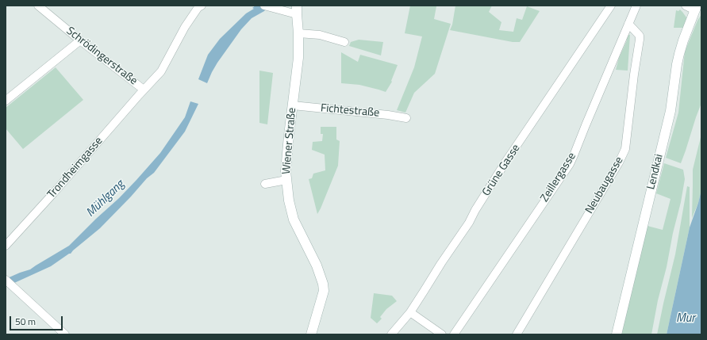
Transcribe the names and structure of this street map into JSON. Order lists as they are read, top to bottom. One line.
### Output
{"streets":{"main road":["Wiener Straße","Lendkai"],"street":["Schrödingerstraße","Fichtestraße","Trondheimgasse","Grüne Gasse","Zeillergasse","Neubaugasse"]},"crossings":[["Schrödingerstraße","Trondheimgasse"],["Fichtestraße","Wiener Straße"],["Zeillergasse","Neubaugasse"]],"water":["Mühlgang","Mur"],"scale_bar":"50 m"}
